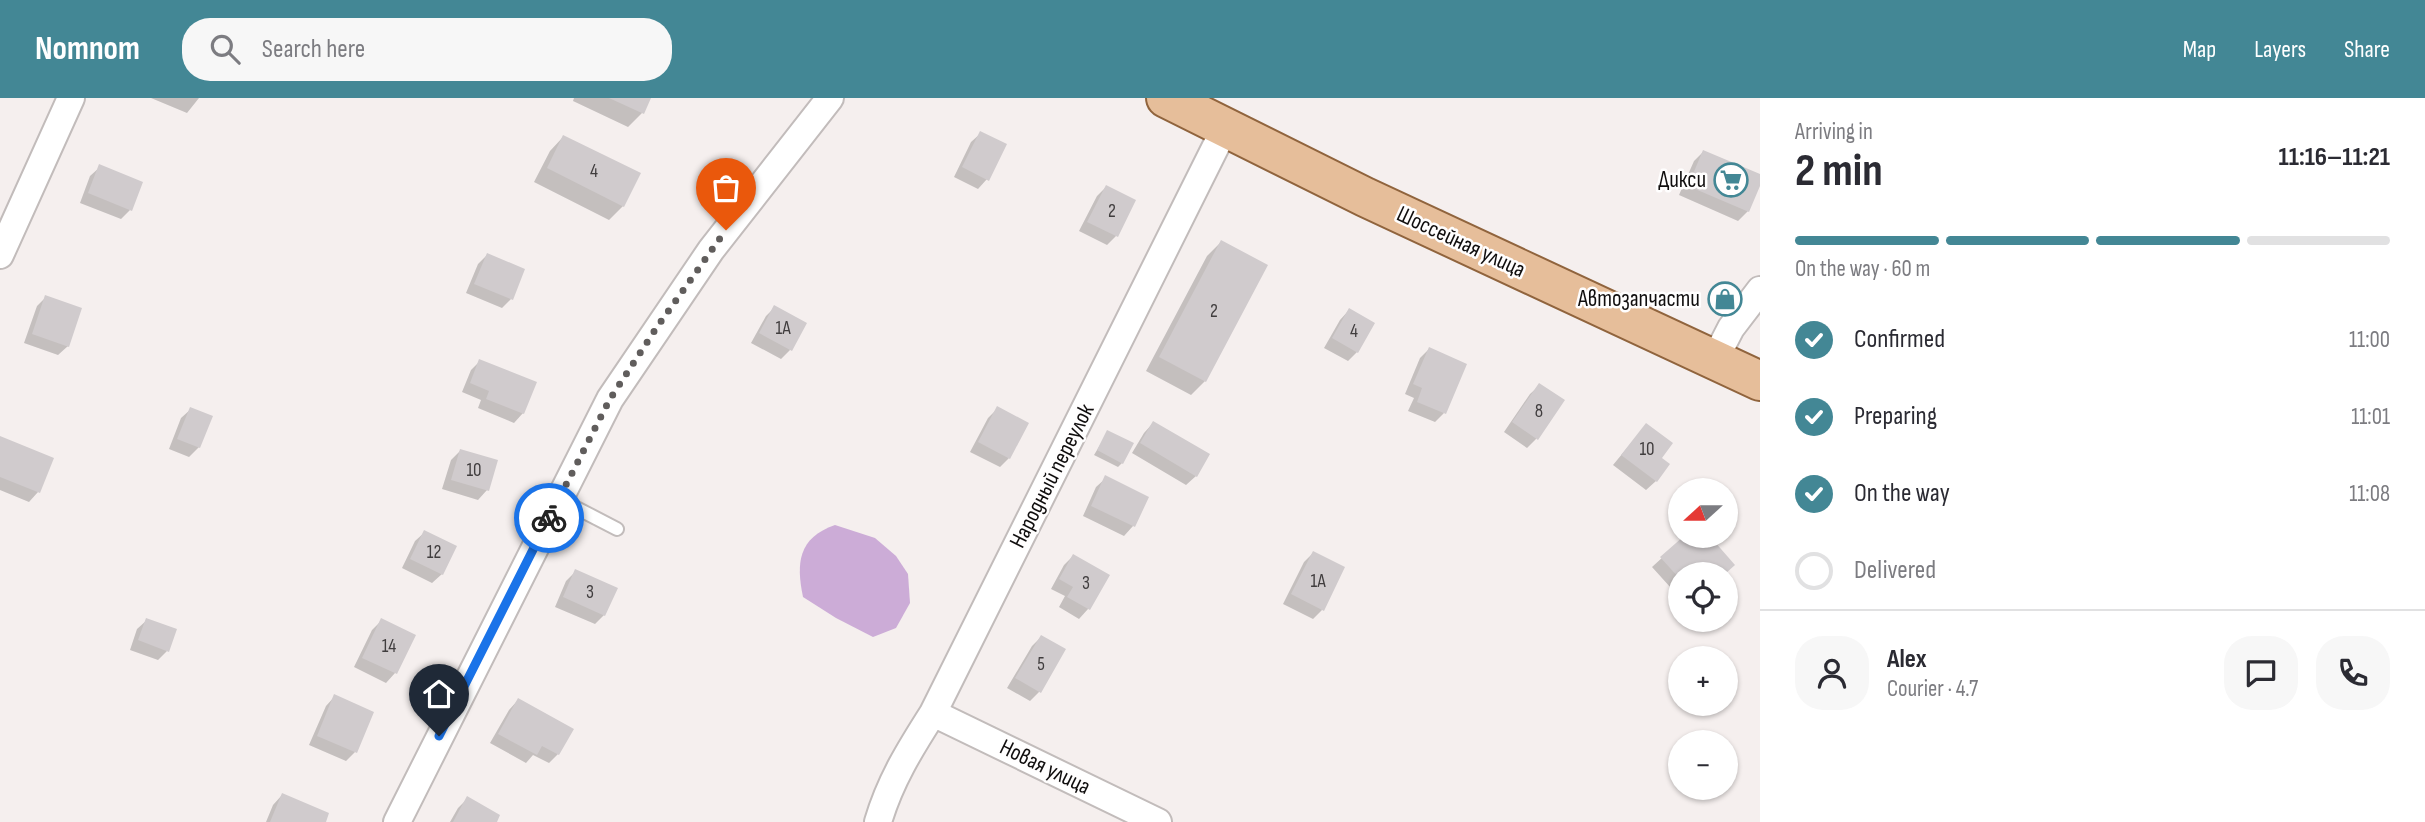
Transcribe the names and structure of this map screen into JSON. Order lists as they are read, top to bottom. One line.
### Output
{"streets":{"main road":["Шоссейная улица"],"street":["Народный переулок","Новая улица"]},"crossings":[["Шоссейная улица","Народный переулок"],["Народный переулок","Новая улица"]],"places":{"supermarket":["Дикси"],"shop":["Автозапчасти"]},"house_numbers":["4","2","2","1А","4","8","10","10","12","1А","3","3","14","5"],"north":"left","page":{"header":"Nomnom","search":"Search here","nav":["Map","Layers","Share"],"heading":["2 min","Arriving in","11:16–11:21"],"panel":["Alex","Courier · 4.7"],"bar":"On the way · 60 m","list":[["Confirmed","11:00"],["Preparing","11:01"],["On the way","11:08"],"Delivered"],"map_buttons":["+","−"]}}
